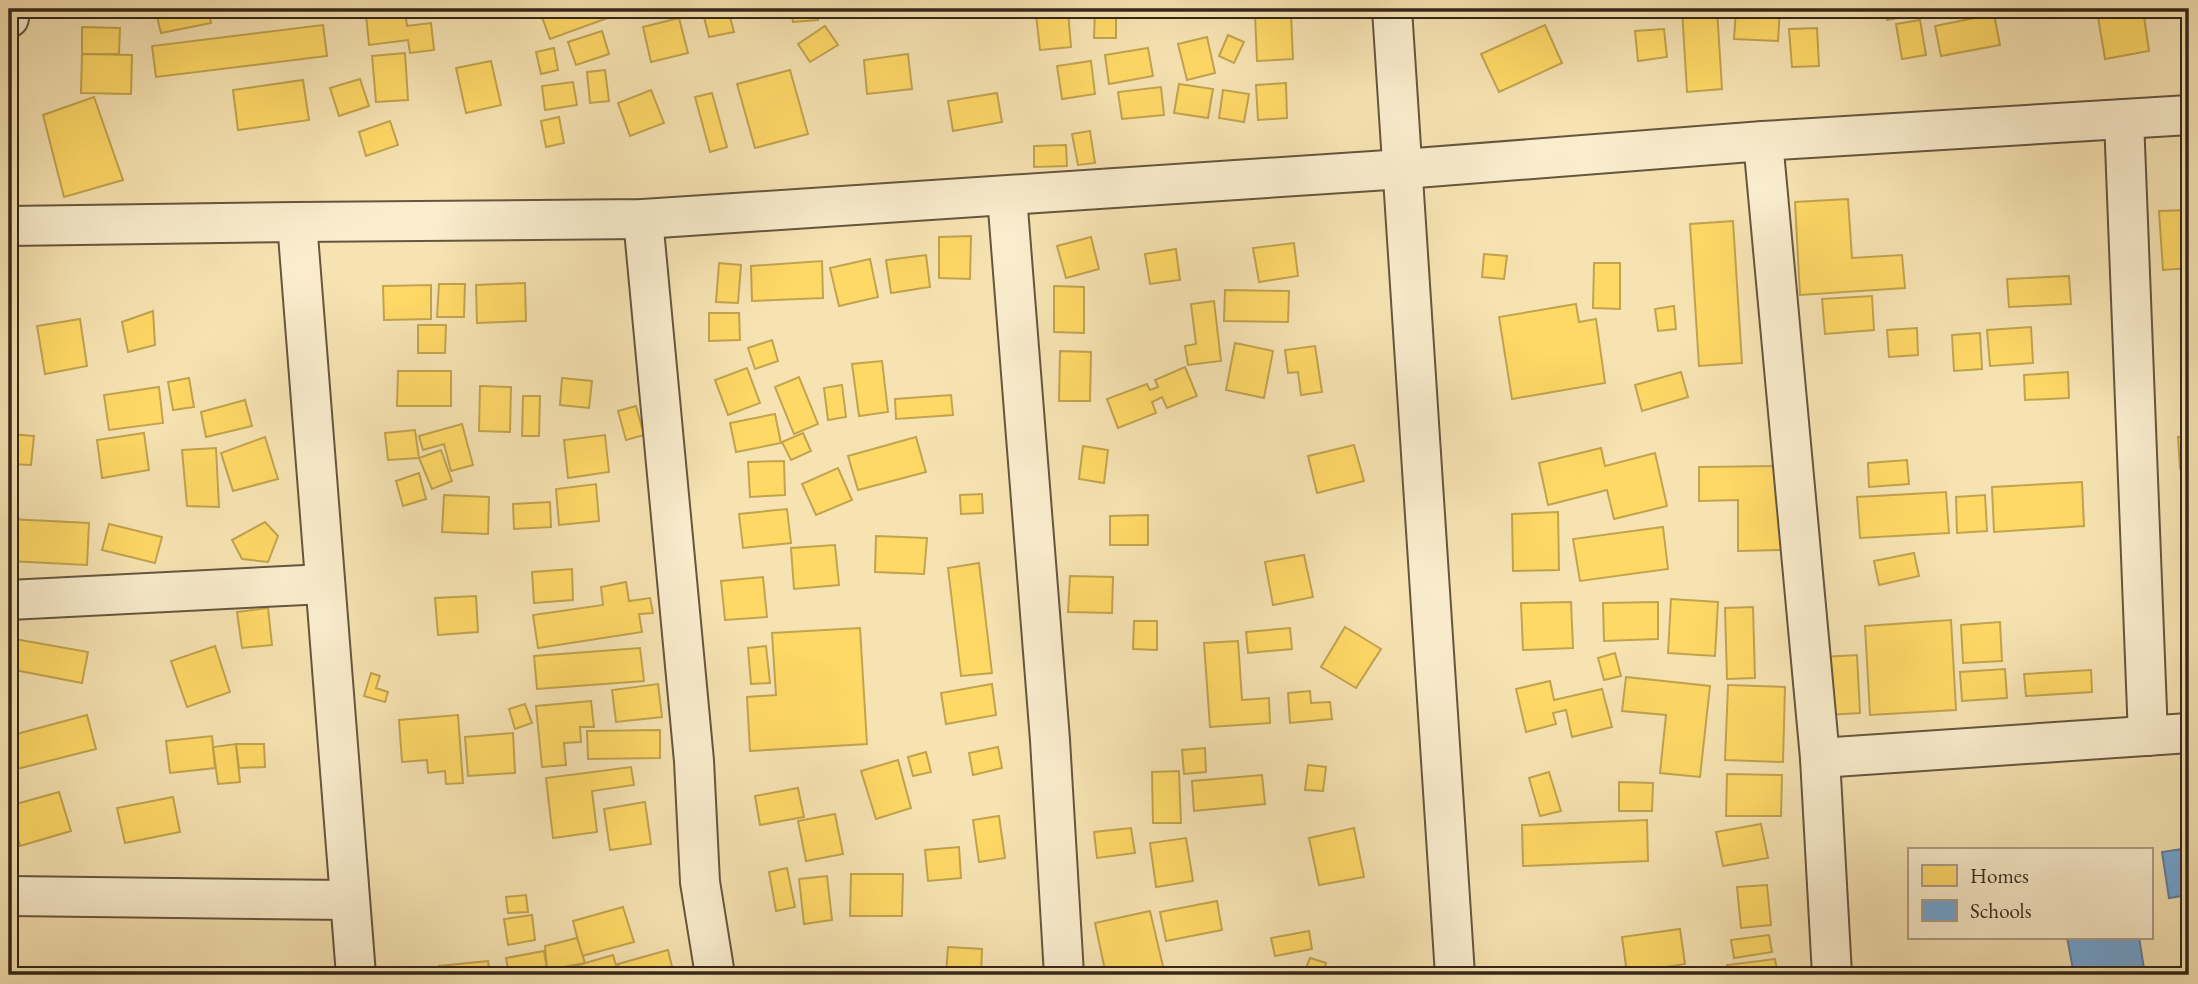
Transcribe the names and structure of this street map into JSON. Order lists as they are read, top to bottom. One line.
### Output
{"legend":["Homes","Schools"]}
